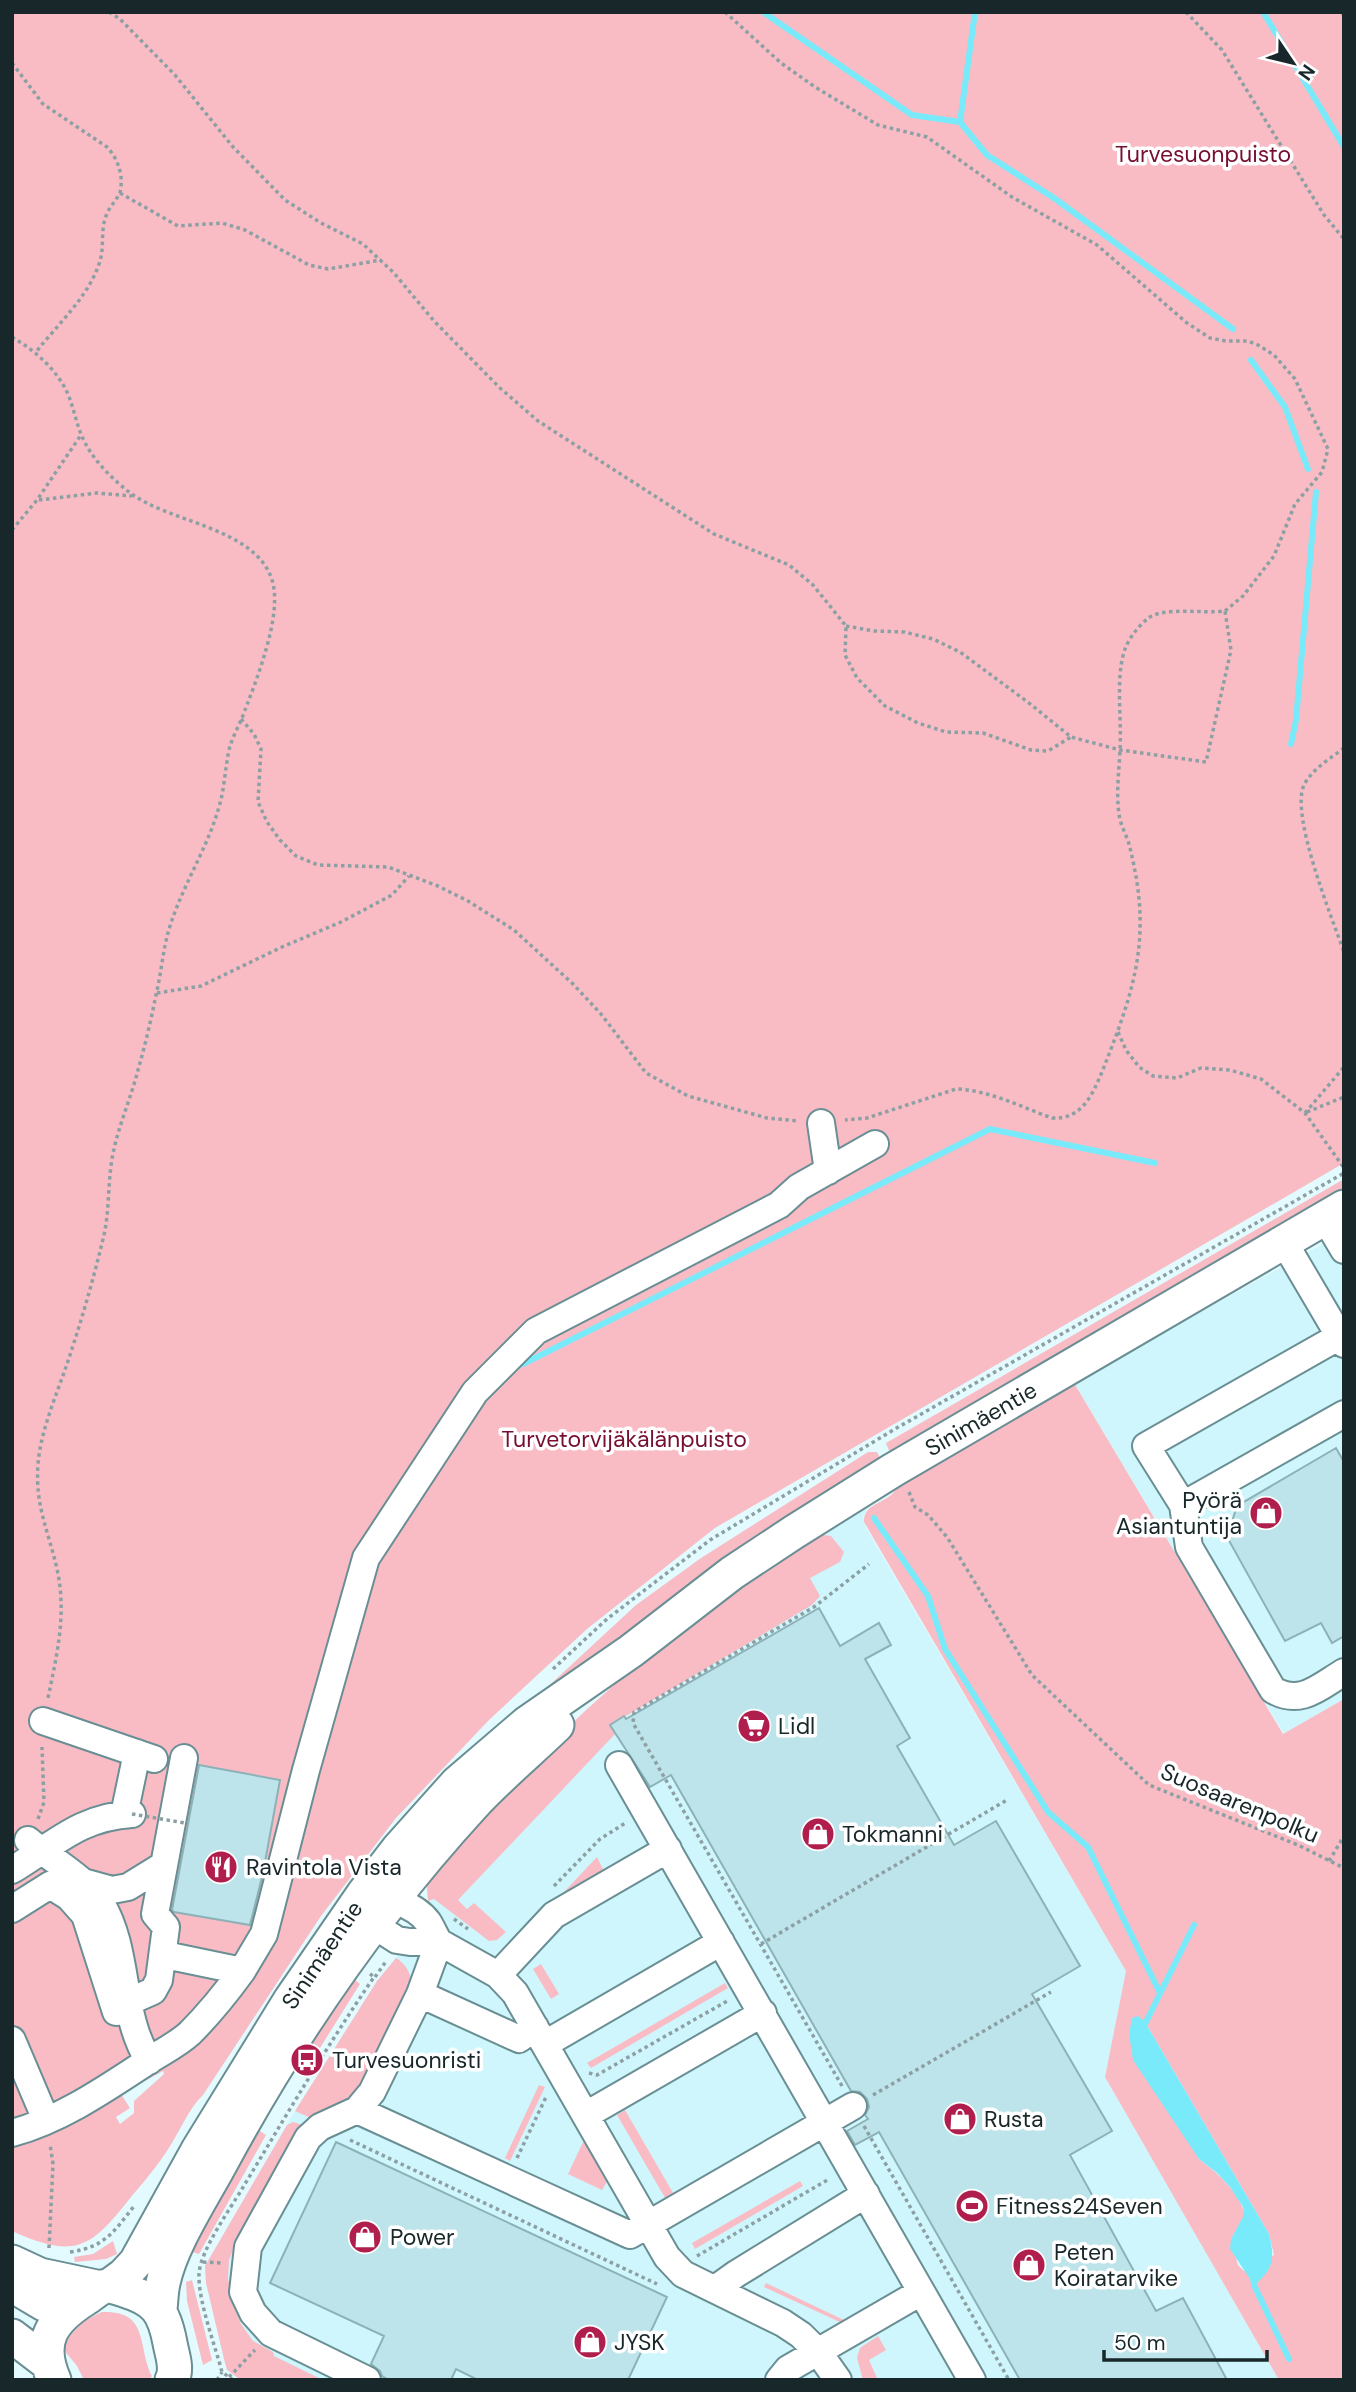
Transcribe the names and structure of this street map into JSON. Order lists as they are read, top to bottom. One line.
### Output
{"streets":{"main road":["Sinimäentie"],"path":["Suosaarenpolku"]},"parks":["Turvesuonpuisto","Turvetorvijäkälänpuisto"],"places":{"shop":["Pyörä Asiantuntija","Tokmanni","Rusta","Power","Peten Koiratarvike","JYSK"],"supermarket":["Lidl"],"restaurant":["Ravintola Vista"],"bus stop":["Turvesuonristi"],"sports":["Fitness24Seven"]},"scale_bar":"50 m","north":"bottom right"}
